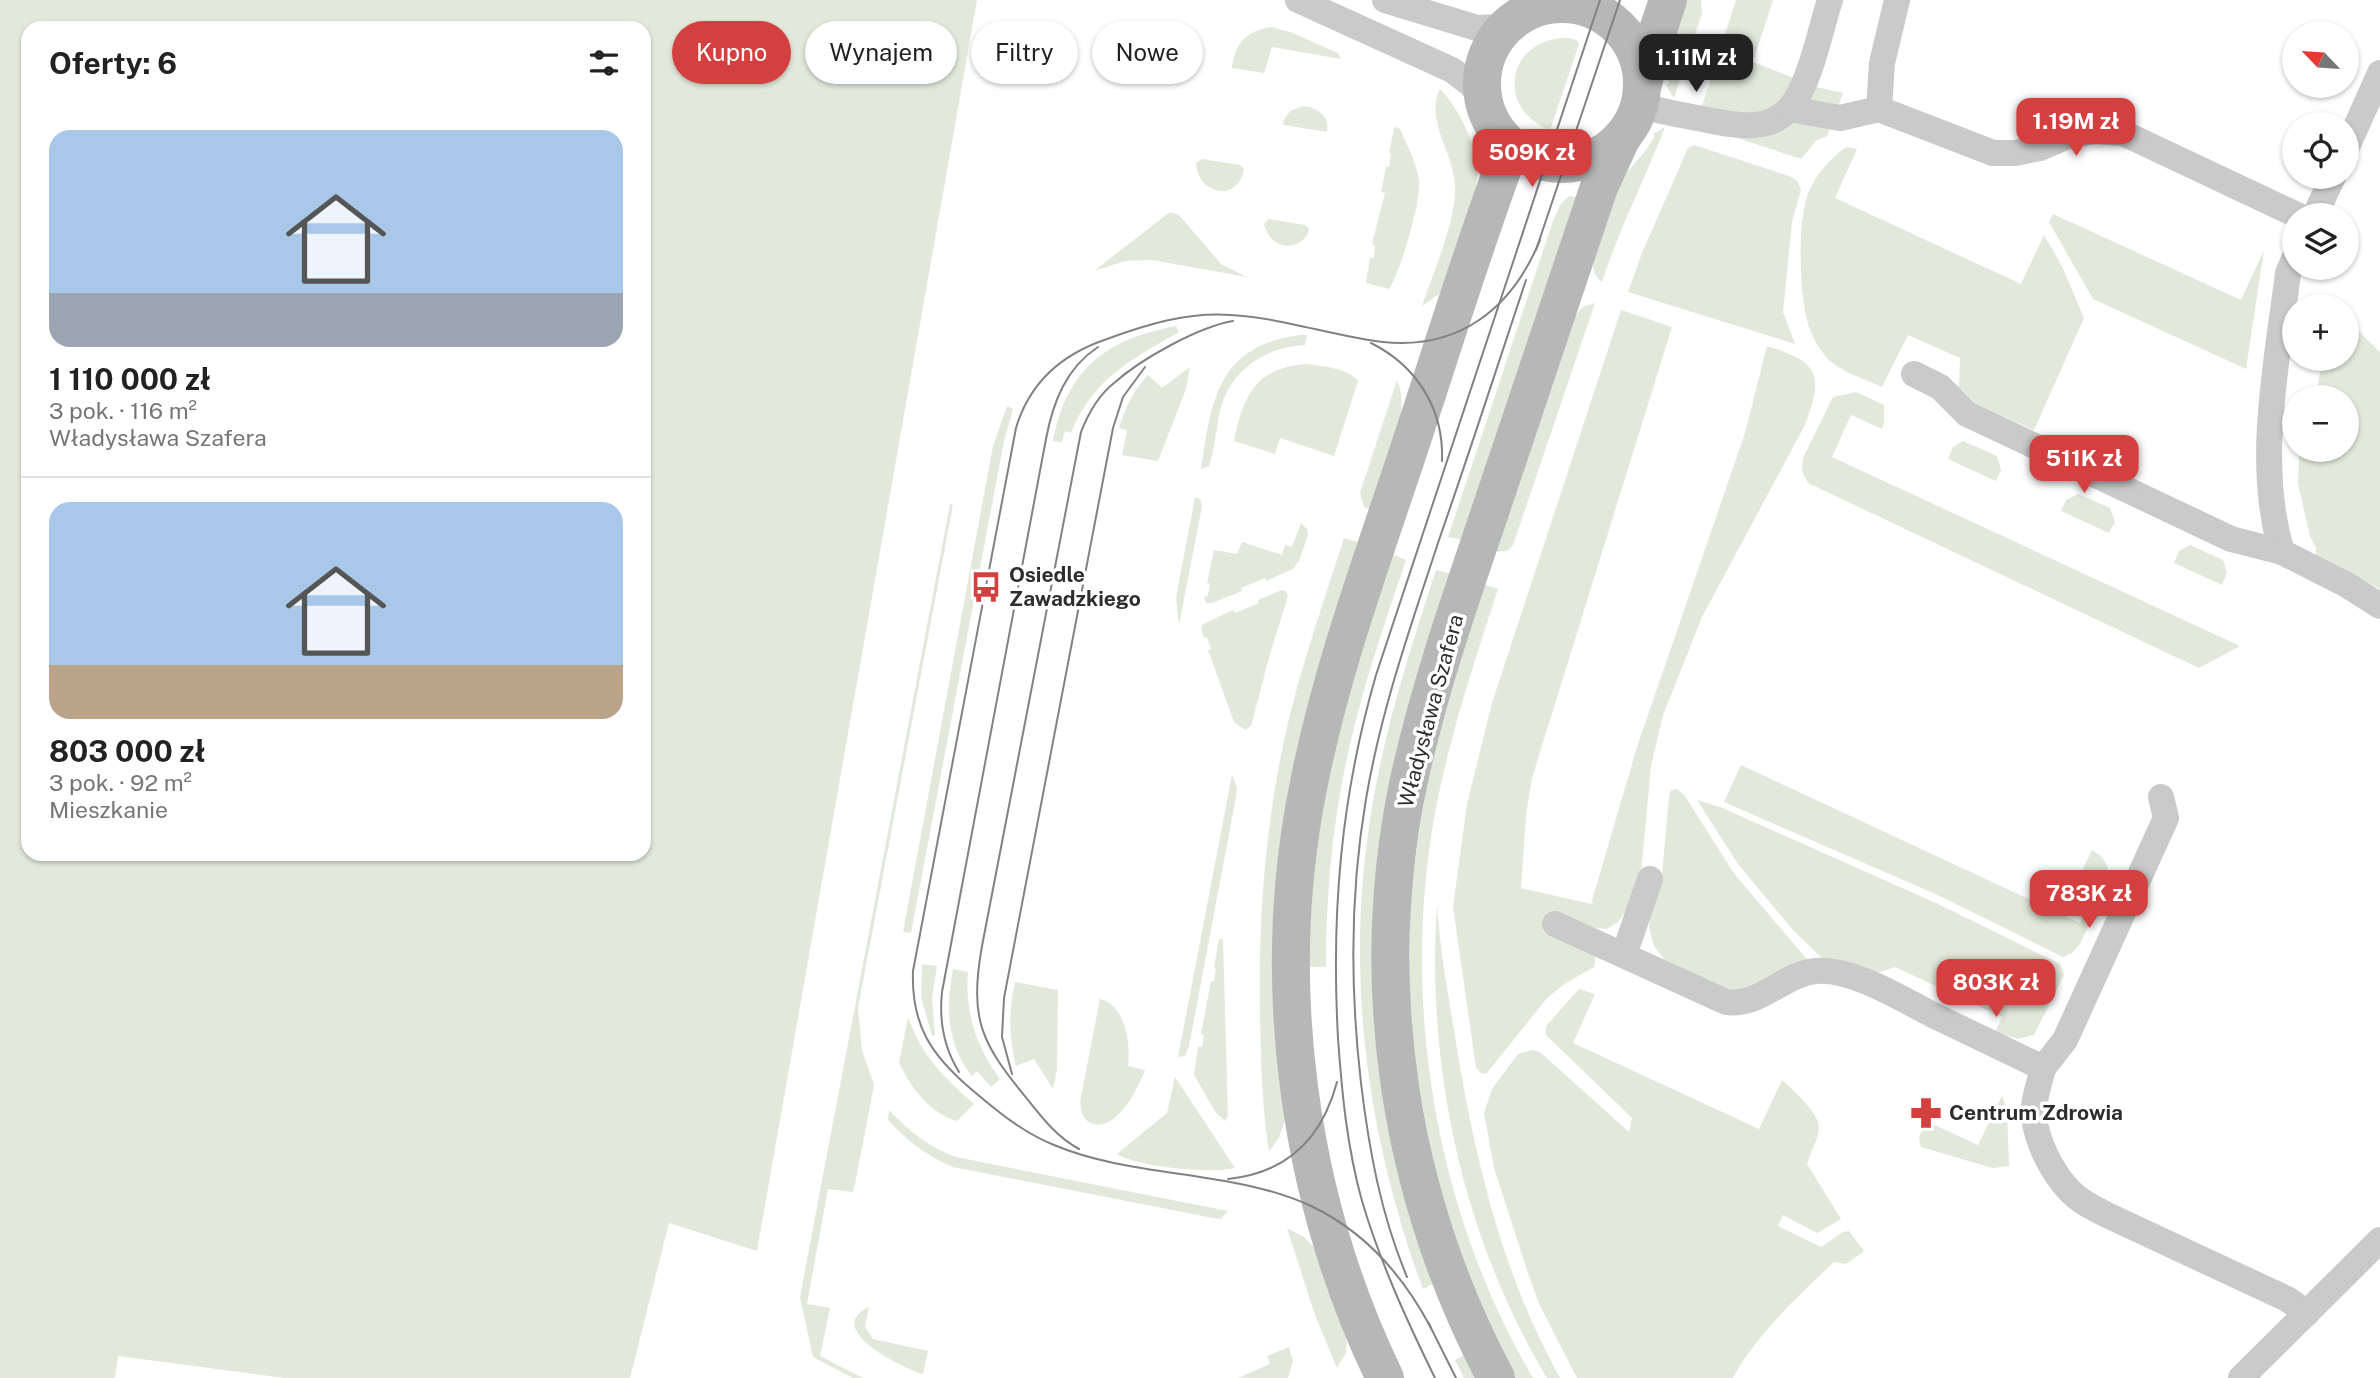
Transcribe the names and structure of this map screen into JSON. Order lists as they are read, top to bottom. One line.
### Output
{"streets":{"main road":["Władysława Szafera"]},"places":{"bus stop":["Osiedle Zawadzkiego"],"pharmacy":["Centrum Zdrowia"]},"north":"top left","page":{"map_buttons":["+","−"],"chip":["Kupno","Wynajem","Filtry","Nowe"],"heading":"Oferty: 6","price":["1.11M zł","1.19M zł","509K zł","511K zł","783K zł","803K zł"],"list":[{"name":"1 110 000 zł","note":"3 pok. · 116 m² · Władysława Szafera"},{"name":"803 000 zł","note":"3 pok. · 92 m² · Mieszkanie"}]}}
